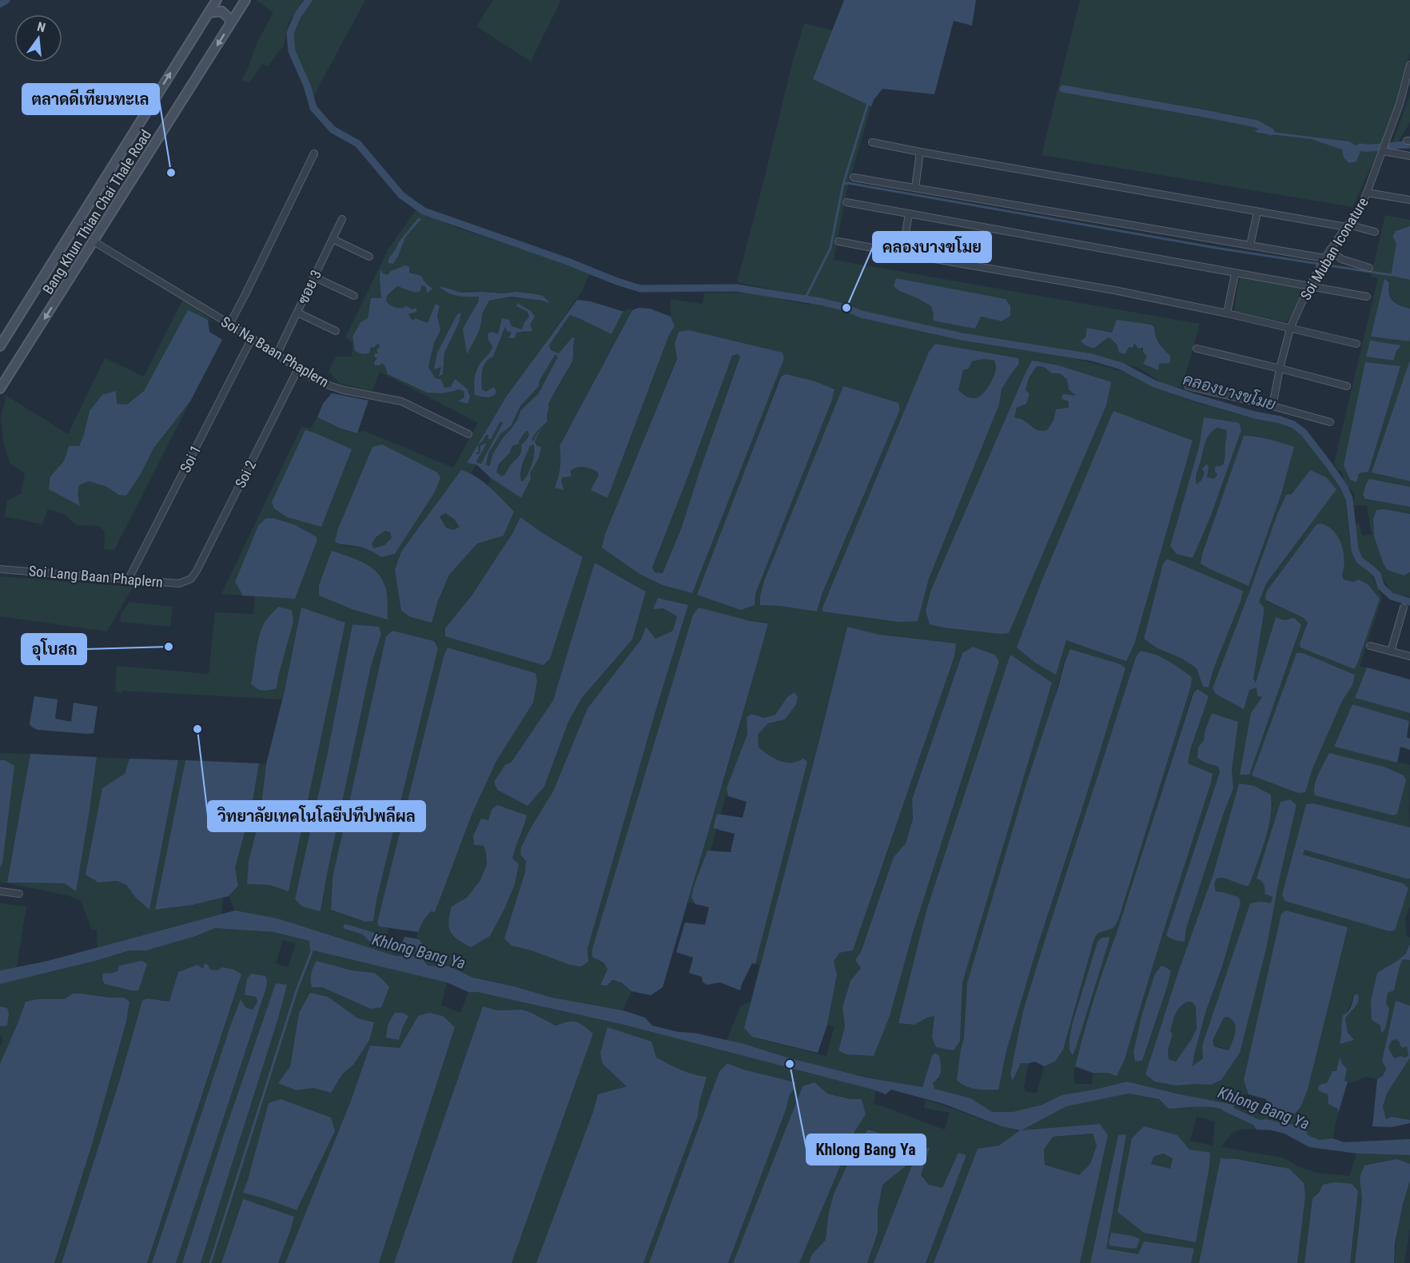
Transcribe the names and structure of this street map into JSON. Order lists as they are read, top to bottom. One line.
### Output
{"streets":{"main road":["Bang Khun Thian Chai Thale Road"],"street":["Soi Muban Iconature","ซอย 3","Soi Na Baan Phaplern","Soi 1","Soi 2","Soi Lang Baan Phaplern"]},"crossings":[["Bang Khun Thian Chai Thale Road","Soi Na Baan Phaplern"],["ซอย 3","Soi Na Baan Phaplern"],["Soi Na Baan Phaplern","Soi 1"],["Soi Na Baan Phaplern","Soi 2"],["Soi 1","Soi Lang Baan Phaplern"],["Soi 2","Soi Lang Baan Phaplern"]],"water":["คลองบางขโมย","Khlong Bang Ya"],"places":["ตลาดดีเทียนทะเล","คลองบางขโมย","อุโบสถ","วิทยาลัยเทคโนโลยีปทีปพลีผล","Khlong Bang Ya"],"north":"top"}
